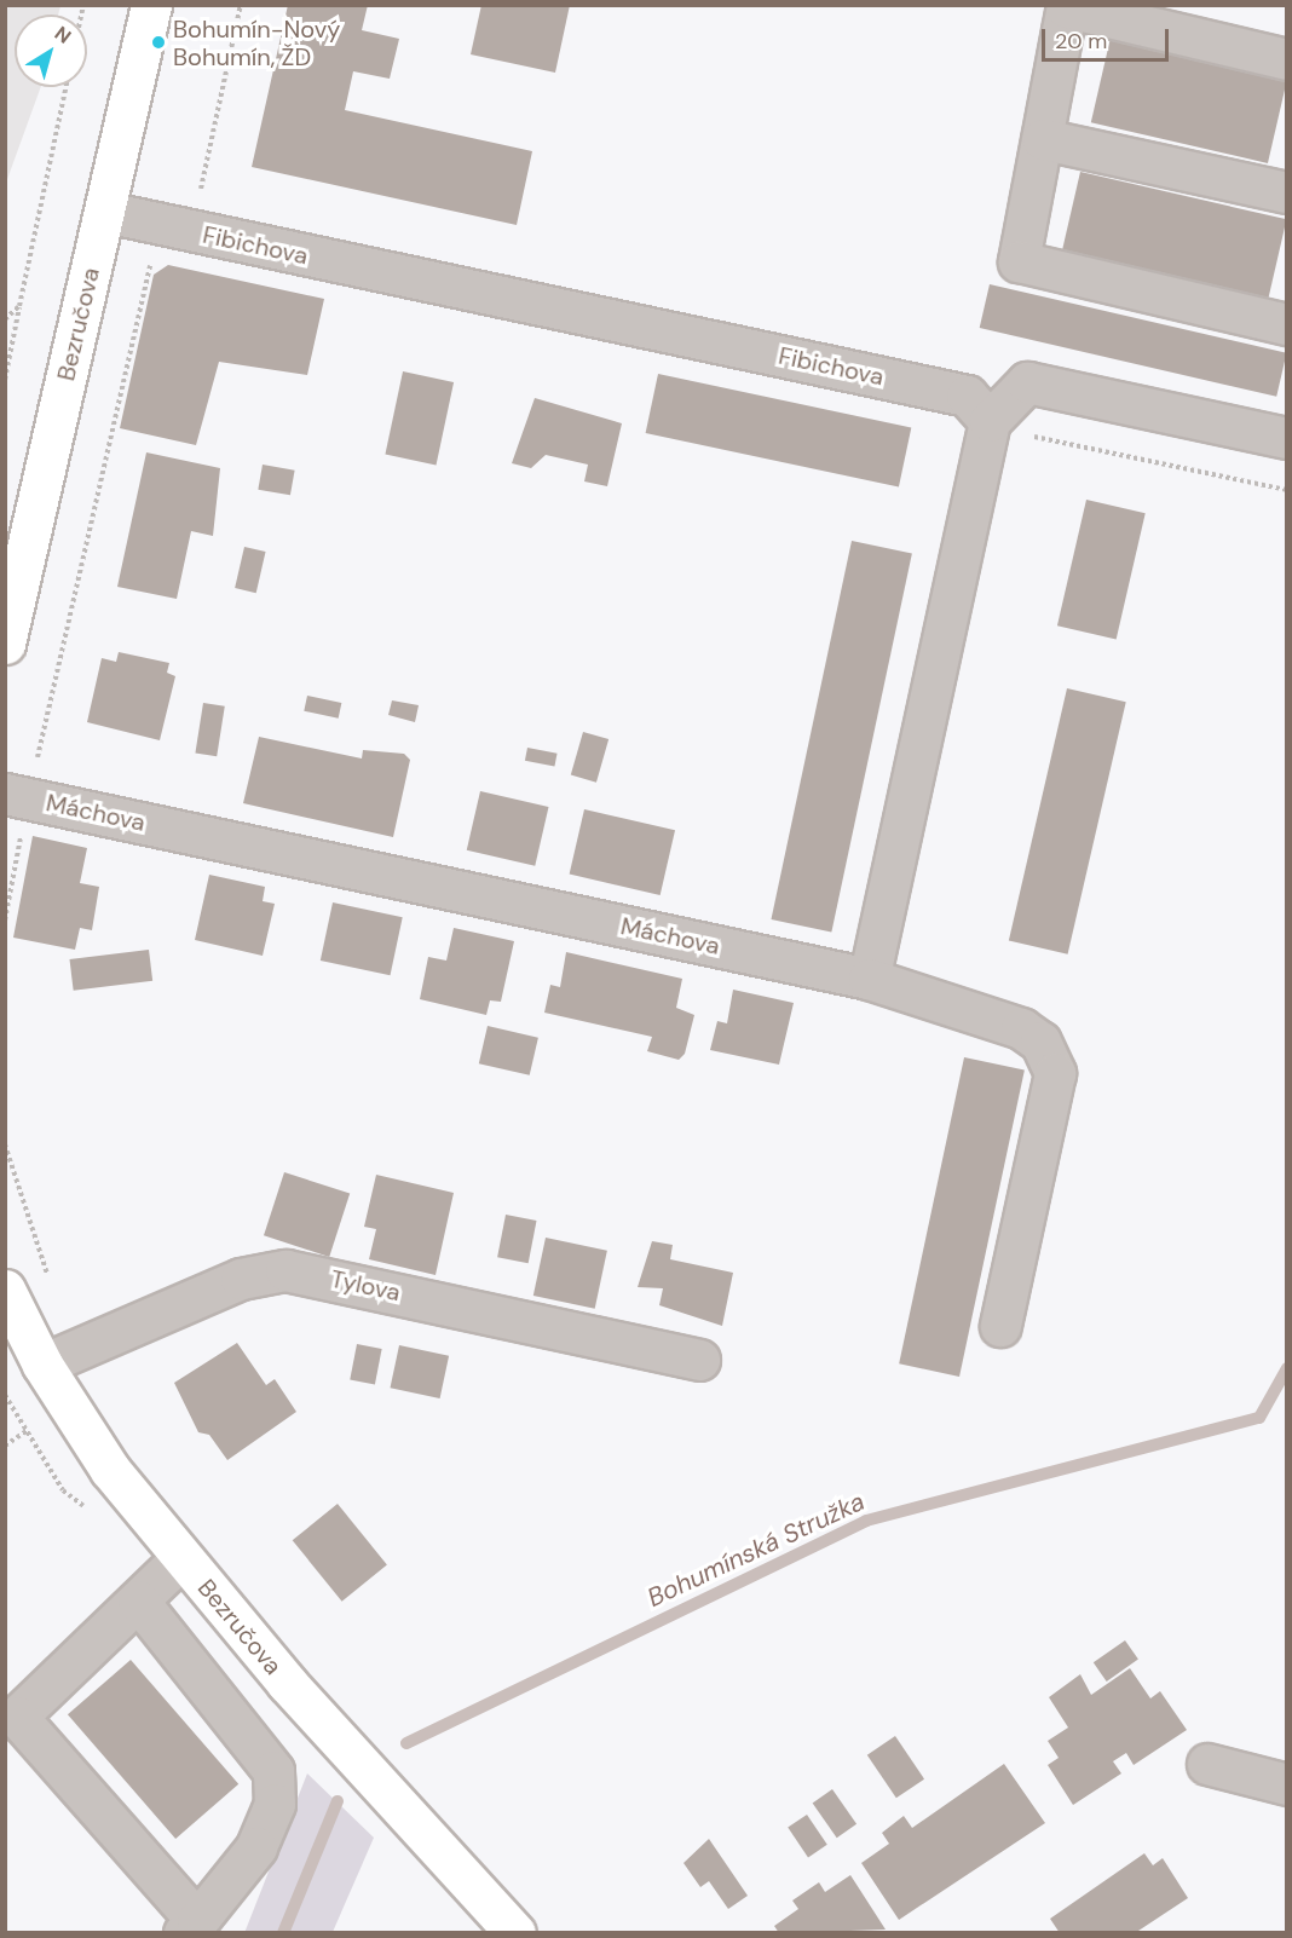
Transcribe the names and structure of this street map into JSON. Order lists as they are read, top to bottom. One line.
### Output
{"streets":{"main road":["Bezručova"],"street":["Fibichova","Máchova","Tylova"]},"crossings":[["Fibichova","Bezručova"],["Bezručova","Tylova"]],"water":["Bohumínská Stružka"],"places":["Bohumín-Nový Bohumín, ŽD"],"scale_bar":"20 m","north":"top right"}
